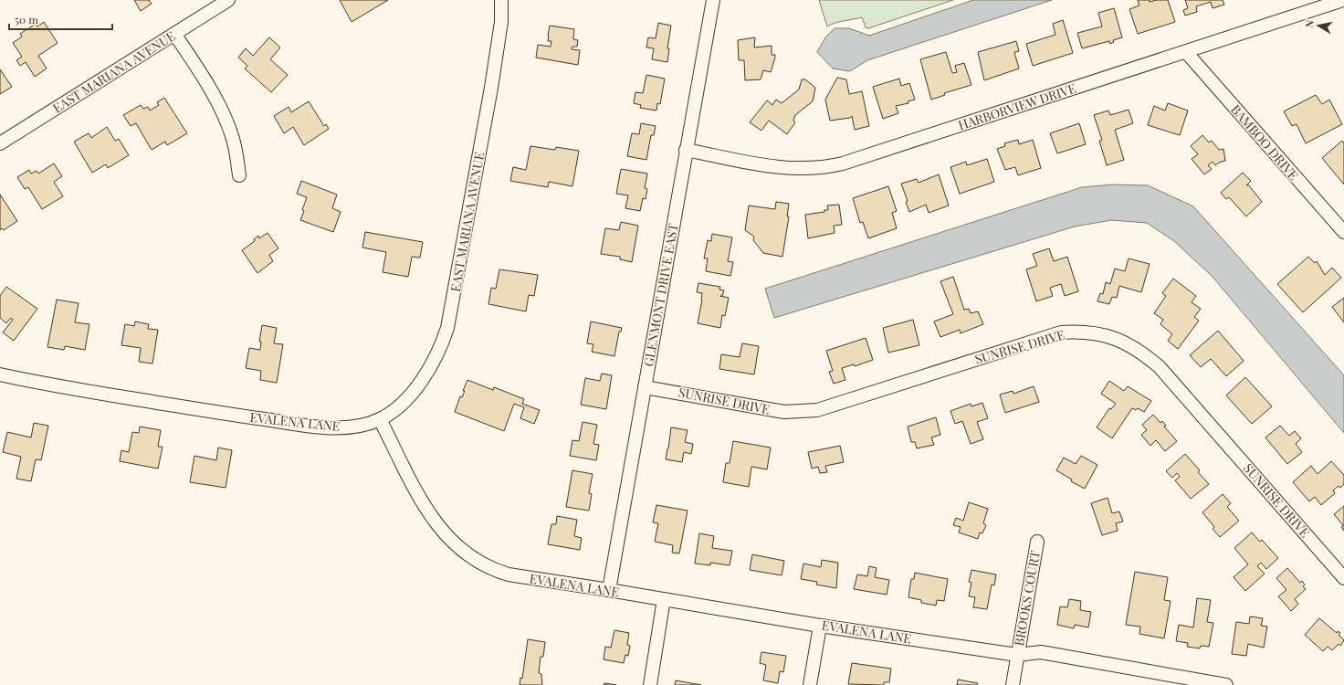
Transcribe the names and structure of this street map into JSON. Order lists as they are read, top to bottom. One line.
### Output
{"streets":{"street":["EAST MARIANA AVENUE","HARBORVIEW DRIVE","BAMBOO DRIVE","GLENMONT DRIVE EAST","SUNRISE DRIVE","EVALENA LANE","BROOKS COURT"]},"crossings":[["EAST MARIANA AVENUE","EVALENA LANE"],["HARBORVIEW DRIVE","BAMBOO DRIVE"],["HARBORVIEW DRIVE","GLENMONT DRIVE EAST"],["GLENMONT DRIVE EAST","SUNRISE DRIVE"],["GLENMONT DRIVE EAST","EVALENA LANE"],["EVALENA LANE","BROOKS COURT"]],"scale_bar":"50 m","north":"left"}
